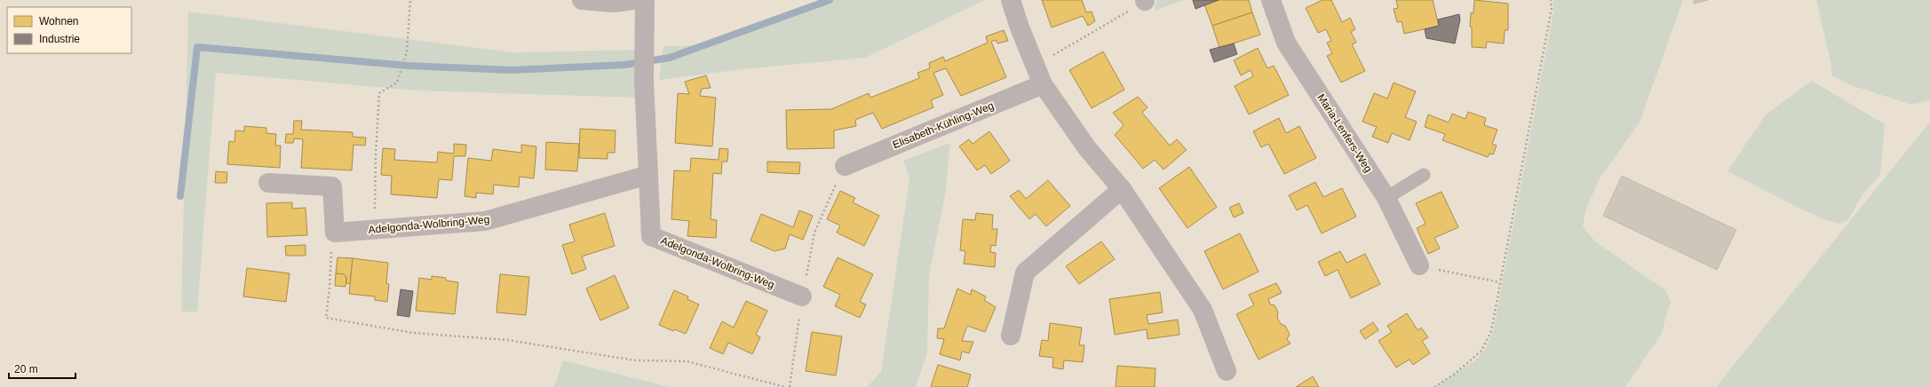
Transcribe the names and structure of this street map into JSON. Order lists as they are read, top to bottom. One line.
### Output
{"streets":{"street":["Elisabeth-Kühling-Weg","Maria-Lenfers-Weg","Adelgonda-Wolbring-Weg"]},"legend":["Wohnen","Industrie"],"scale_bar":"20 m"}
